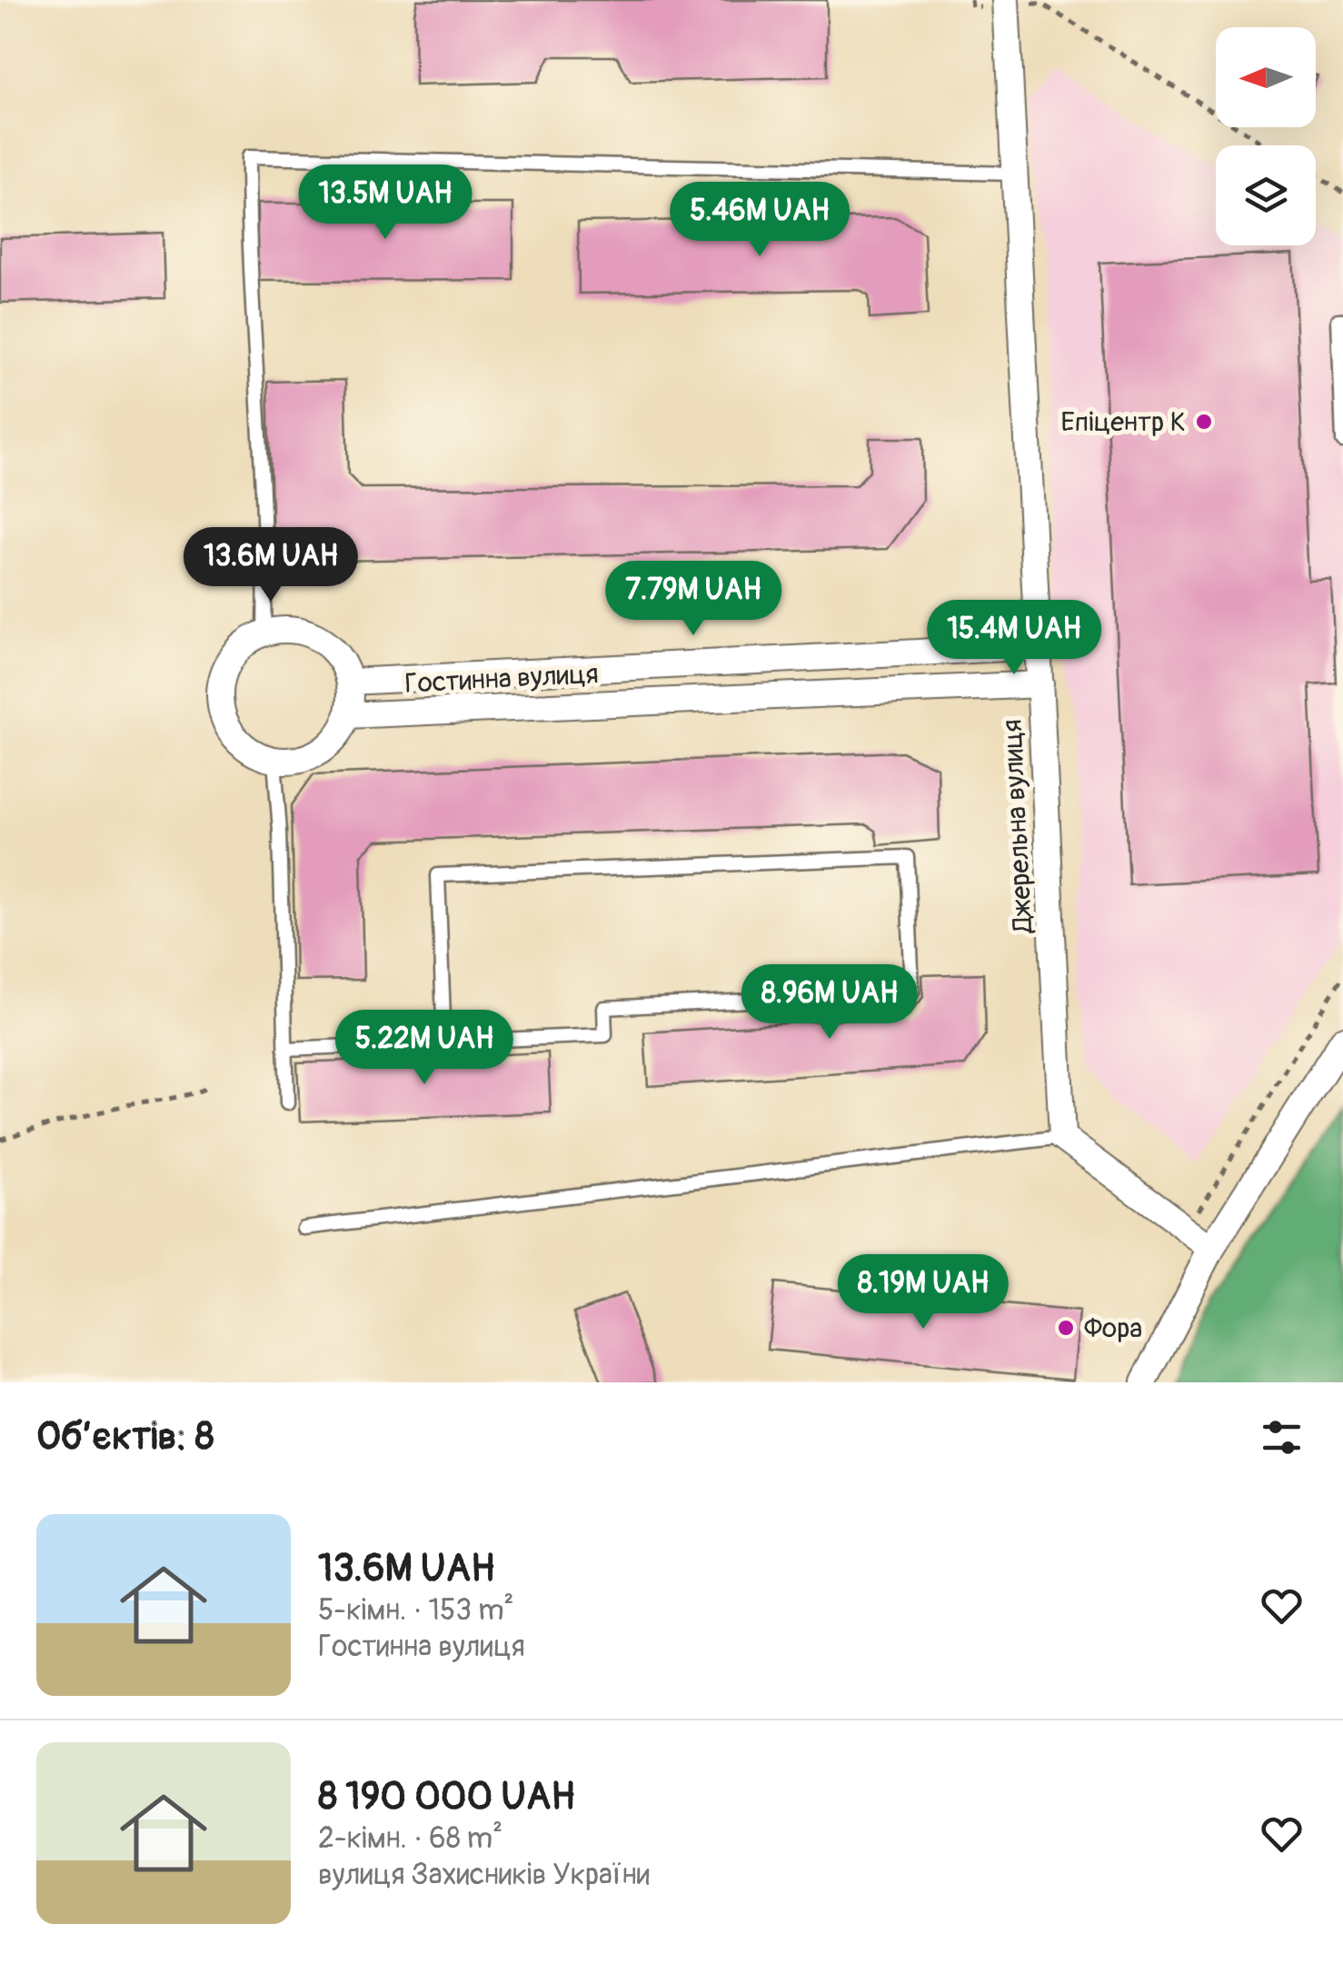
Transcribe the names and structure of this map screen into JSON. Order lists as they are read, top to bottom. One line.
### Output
{"streets":{"street":["Гостинна вулиця","Джерельна вулиця"]},"crossings":[["Гостинна вулиця","Джерельна вулиця"]],"places":["Епіцентр К","Фора"],"north":"left","page":{"price":["13.5M UAH","5.46M UAH","13.6M UAH","7.79M UAH","15.4M UAH","8.96M UAH","5.22M UAH","8.19M UAH"],"heading":"Об’єктів: 8","list":[{"name":"13.6M UAH","note":"5-кімн. · 153 m² · Гостинна вулиця"},{"name":"8 190 000 UAH","note":"2-кімн. · 68 m² · вулиця Захисників України"}]}}
